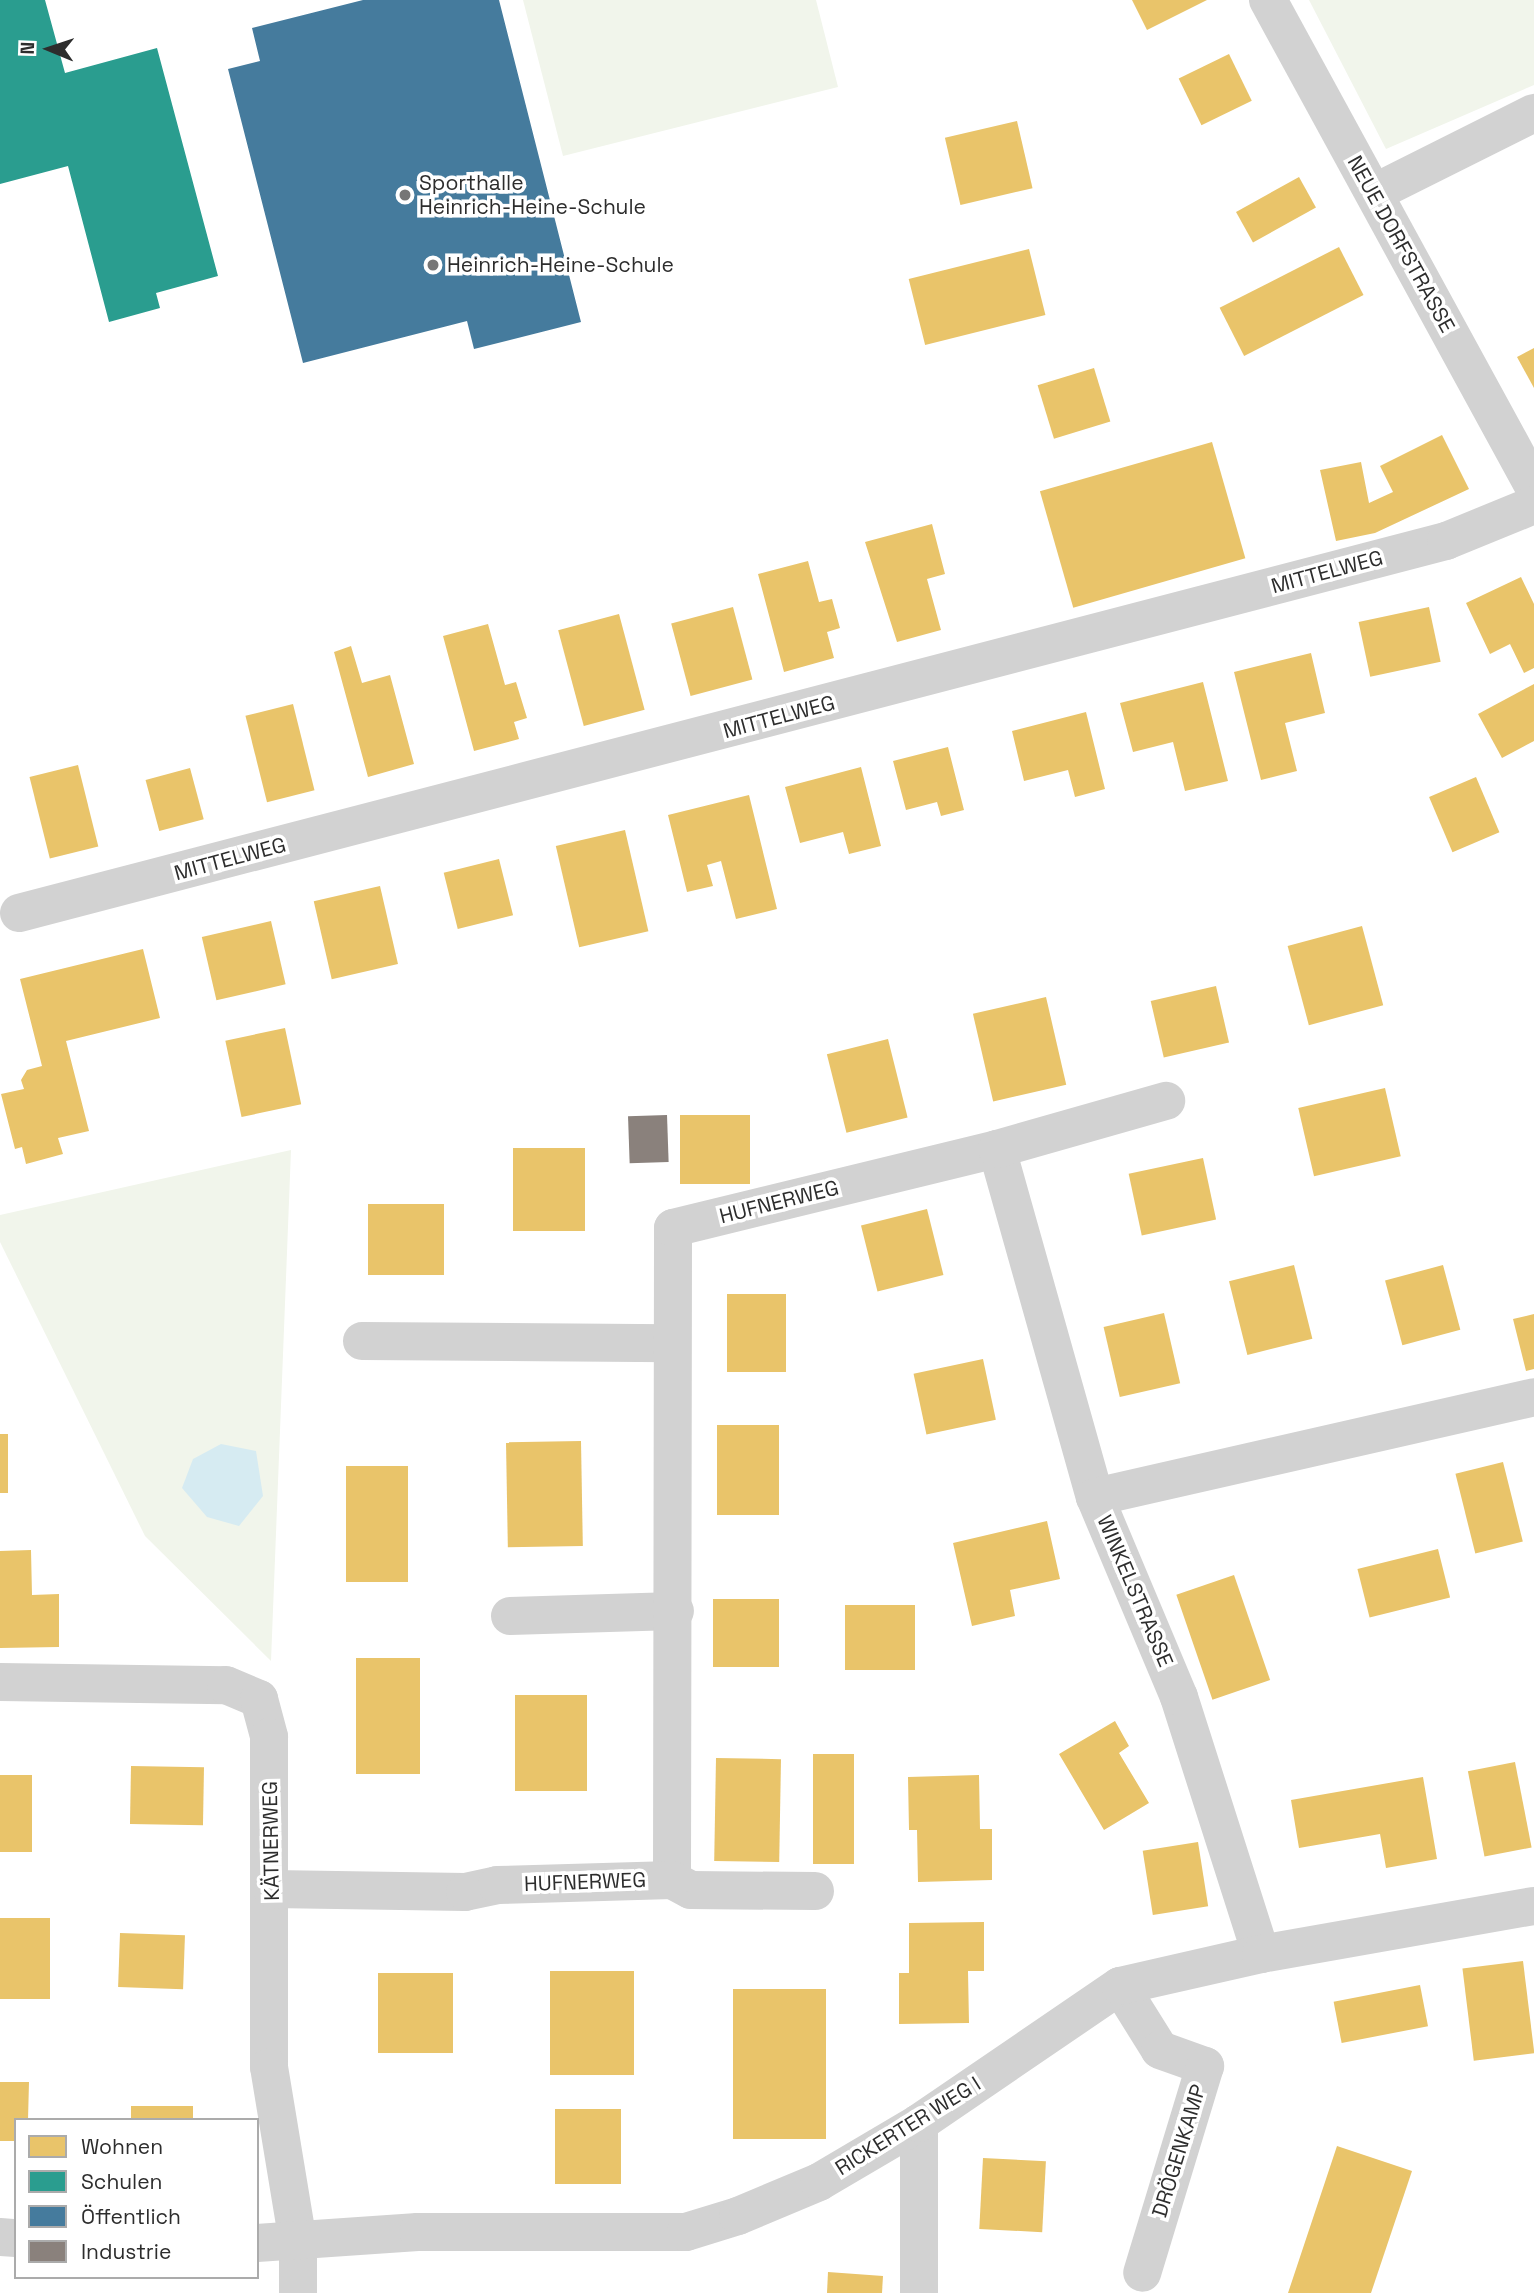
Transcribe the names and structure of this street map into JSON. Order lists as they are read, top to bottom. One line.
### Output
{"streets":{"street":["NEUE DORFSTRASSE","MITTELWEG","HUFNERWEG","WINKELSTRASSE","KÄTNERWEG","RICKERTER WEG I","DRÖGENKAMP"]},"crossings":[["HUFNERWEG","KÄTNERWEG"],["WINKELSTRASSE","RICKERTER WEG I"],["KÄTNERWEG","RICKERTER WEG I"],["RICKERTER WEG I","DRÖGENKAMP"]],"places":["Sporthalle Heinrich-Heine-Schule","Heinrich-Heine-Schule"],"legend":["Wohnen","Schulen","Öffentlich","Industrie"],"north":"left"}
